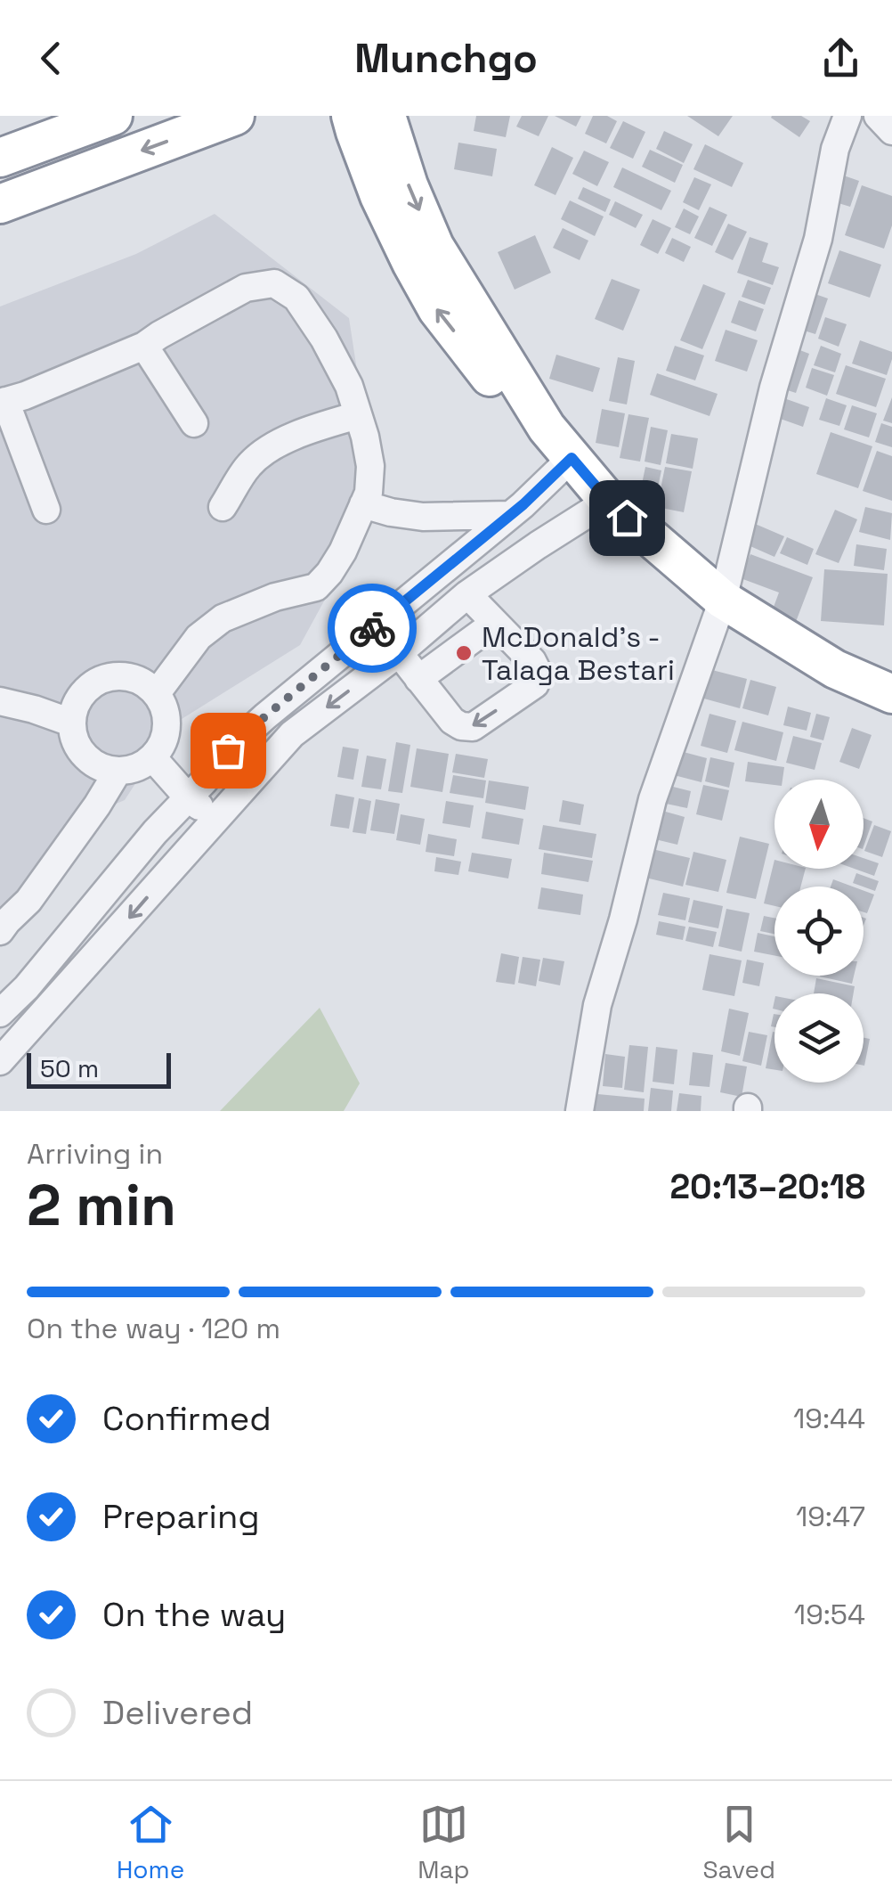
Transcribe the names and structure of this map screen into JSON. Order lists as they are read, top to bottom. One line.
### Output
{"places":["McDonald's - Talaga Bestari"],"scale_bar":"50 m","north":"bottom","page":{"header":"Munchgo","scale":"50 m","heading":["2 min","Arriving in","20:13–20:18"],"bar":"On the way · 120 m","list":[["Confirmed","19:44"],["Preparing","19:47"],["On the way","19:54"],"Delivered"],"tabs":["Home","Map","Saved"]}}
